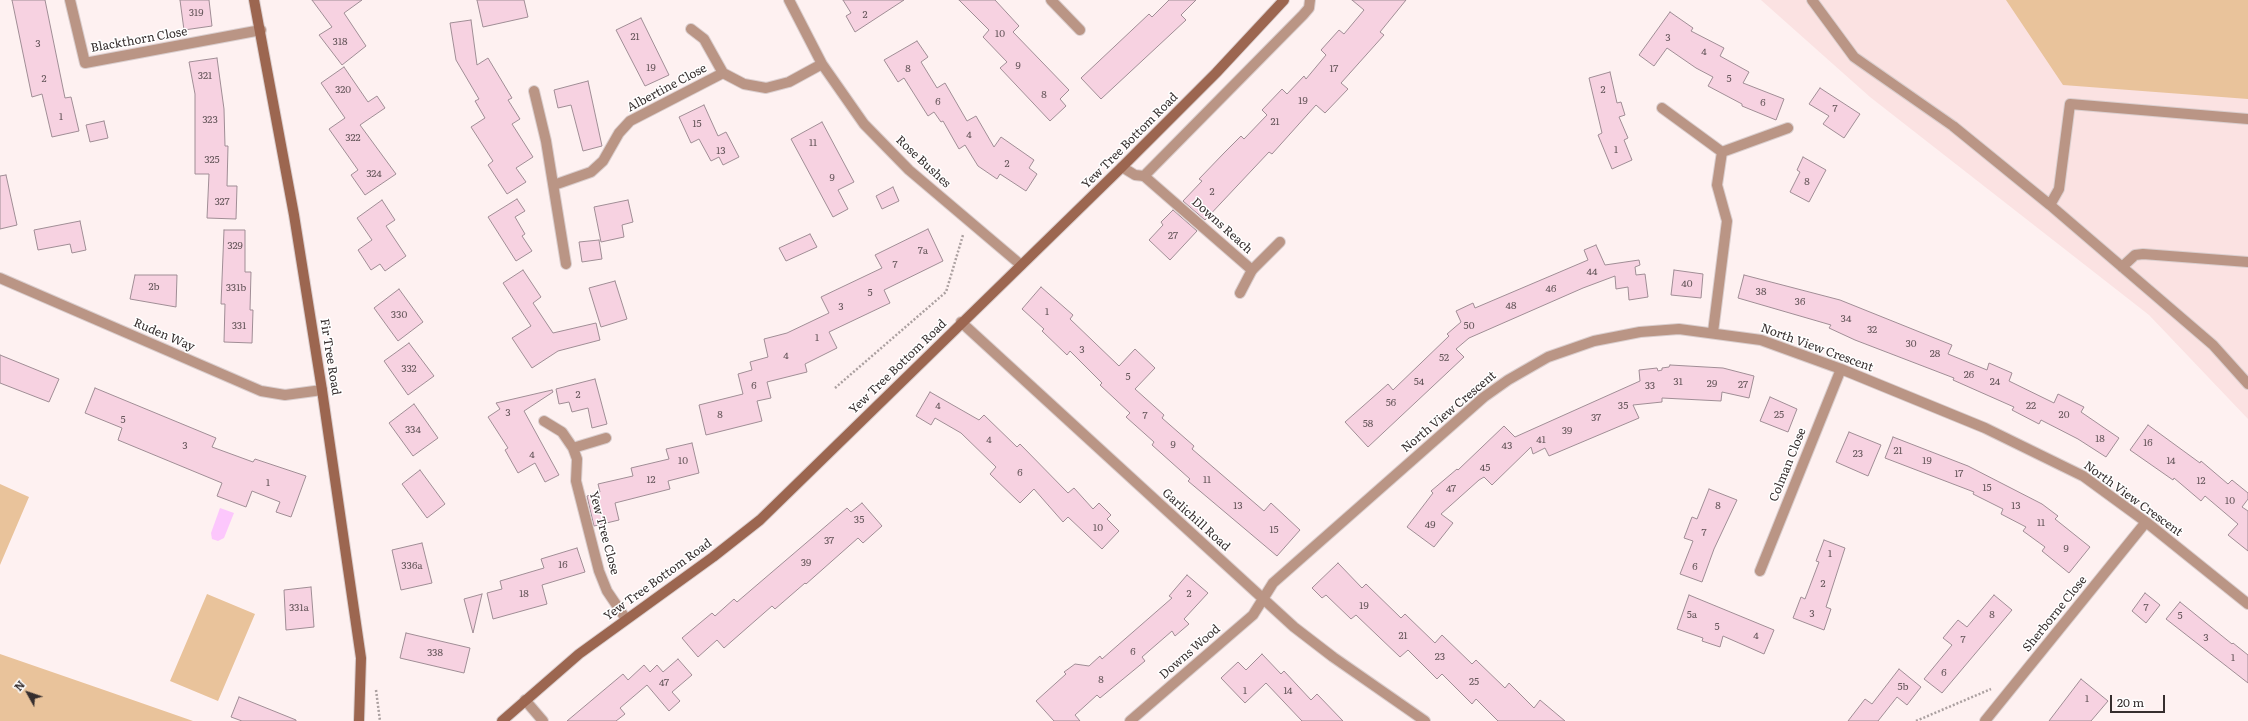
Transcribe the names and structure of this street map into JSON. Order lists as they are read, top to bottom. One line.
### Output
{"streets":{"main road":["Yew Tree Bottom Road","Fir Tree Road"],"street":["Blackthorn Close","Albertine Close","Rose Bushes","Downs Reach","Ruden Way","North View Crescent","Colman Close","Garlichill Road","Yew Tree Close","Sherborne Close","Downs Wood"]},"crossings":[["Blackthorn Close","Fir Tree Road"],["Yew Tree Bottom Road","Rose Bushes"],["Yew Tree Bottom Road","Garlichill Road"],["Yew Tree Bottom Road","Yew Tree Close"],["Ruden Way","Fir Tree Road"],["North View Crescent","Colman Close"],["North View Crescent","Garlichill Road"],["North View Crescent","Sherborne Close"],["North View Crescent","Downs Wood"],["Garlichill Road","Downs Wood"]],"house_numbers":["319","2","10","21","3","318","3","4","9","19","8","17","321","2","5","320","2","8","19","6","6","7","1","323","21","15","4","322","11","1","13","325","2","324","9","8","2","327","27","329","7a","7","44","40","2b","331b","46","38","5","36","48","3","1","330","34","331","50","32","1","30","3","28","4","52","332","26","5","54","31","24","29","27","6","33","2","56","4","35","22","3","8","25","20","7","37","5","58","334","39","18","4","41","16","9","3","43","21","23","4","10","19","14","45","6","17","12","11","12","1","15","47","10","13","8","13","35","11","49","10","15","7","37","9","1","39","16","336a","6","2","18","2","19","331a","7","3","5a","8","5","5","21","4","3","7","6","338","23","1","6","8","25","47","5b","1","14","1"],"scale_bar":"20 m","north":"top left"}
